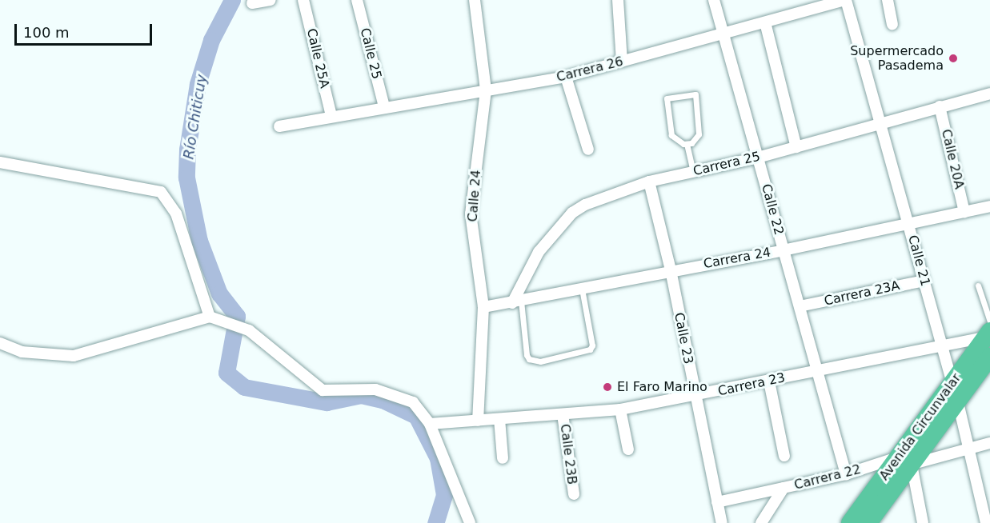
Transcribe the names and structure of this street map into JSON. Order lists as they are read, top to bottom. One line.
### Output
{"streets":{"highway":["Avenida Circunvalar"],"street":["Calle 25","Calle 25A","Carrera 26","Calle 20A","Carrera 25","Calle 24","Calle 22","Carrera 24","Calle 21","Carrera 23A","Calle 23","Carrera 23","Calle 23B","Carrera 22"]},"crossings":[["Calle 25","Carrera 26"],["Calle 25A","Carrera 26"],["Carrera 26","Calle 24"],["Carrera 26","Calle 22"],["Carrera 26","Calle 21"],["Calle 20A","Carrera 25"],["Calle 20A","Carrera 24"],["Carrera 25","Calle 22"],["Carrera 25","Carrera 24"],["Carrera 25","Calle 21"],["Carrera 25","Calle 23"],["Calle 24","Carrera 24"],["Calle 24","Carrera 23"],["Calle 22","Carrera 24"],["Calle 22","Carrera 23A"],["Calle 22","Carrera 23"],["Calle 22","Carrera 22"],["Carrera 24","Calle 21"],["Carrera 24","Calle 23"],["Calle 21","Carrera 23A"],["Calle 21","Carrera 23"],["Calle 21","Avenida Circunvalar"],["Calle 21","Carrera 22"],["Calle 23","Carrera 23"],["Calle 23","Carrera 22"],["Carrera 23","Avenida Circunvalar"],["Carrera 23","Calle 23B"],["Avenida Circunvalar","Carrera 22"]],"water":["Río Chiticuy"],"places":["Supermercado Pasadema","El Faro Marino"],"scale_bar":"100 m"}
